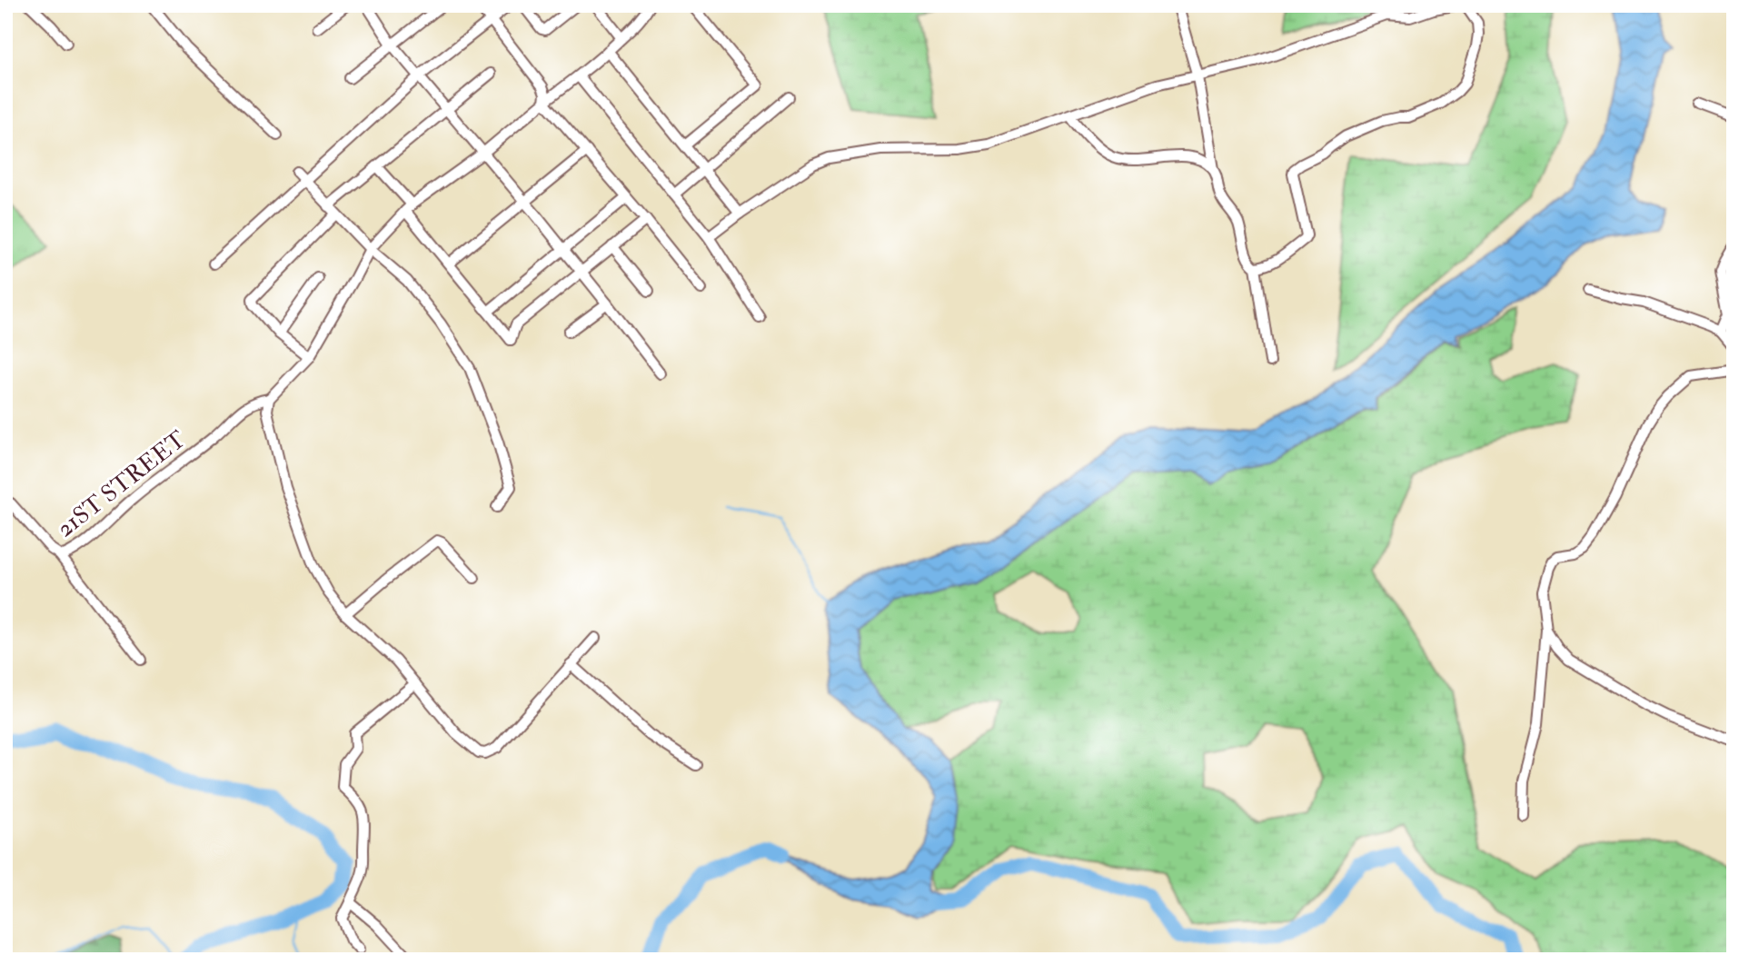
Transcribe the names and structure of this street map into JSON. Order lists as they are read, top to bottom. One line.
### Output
{"streets":{"street":["21ST STREET"]}}
